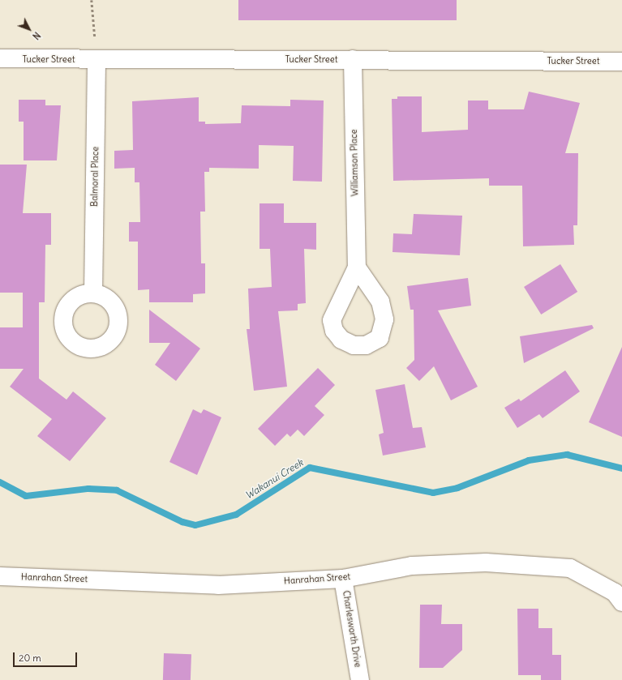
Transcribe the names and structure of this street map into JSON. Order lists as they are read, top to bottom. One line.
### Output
{"streets":{"street":["Tucker Street","Williamson Place","Balmoral Place","Hanrahan Street","Charlesworth Drive"]},"crossings":[["Tucker Street","Williamson Place"],["Tucker Street","Balmoral Place"],["Hanrahan Street","Charlesworth Drive"]],"water":["Wakanui Creek"],"scale_bar":"20 m","north":"bottom right"}
